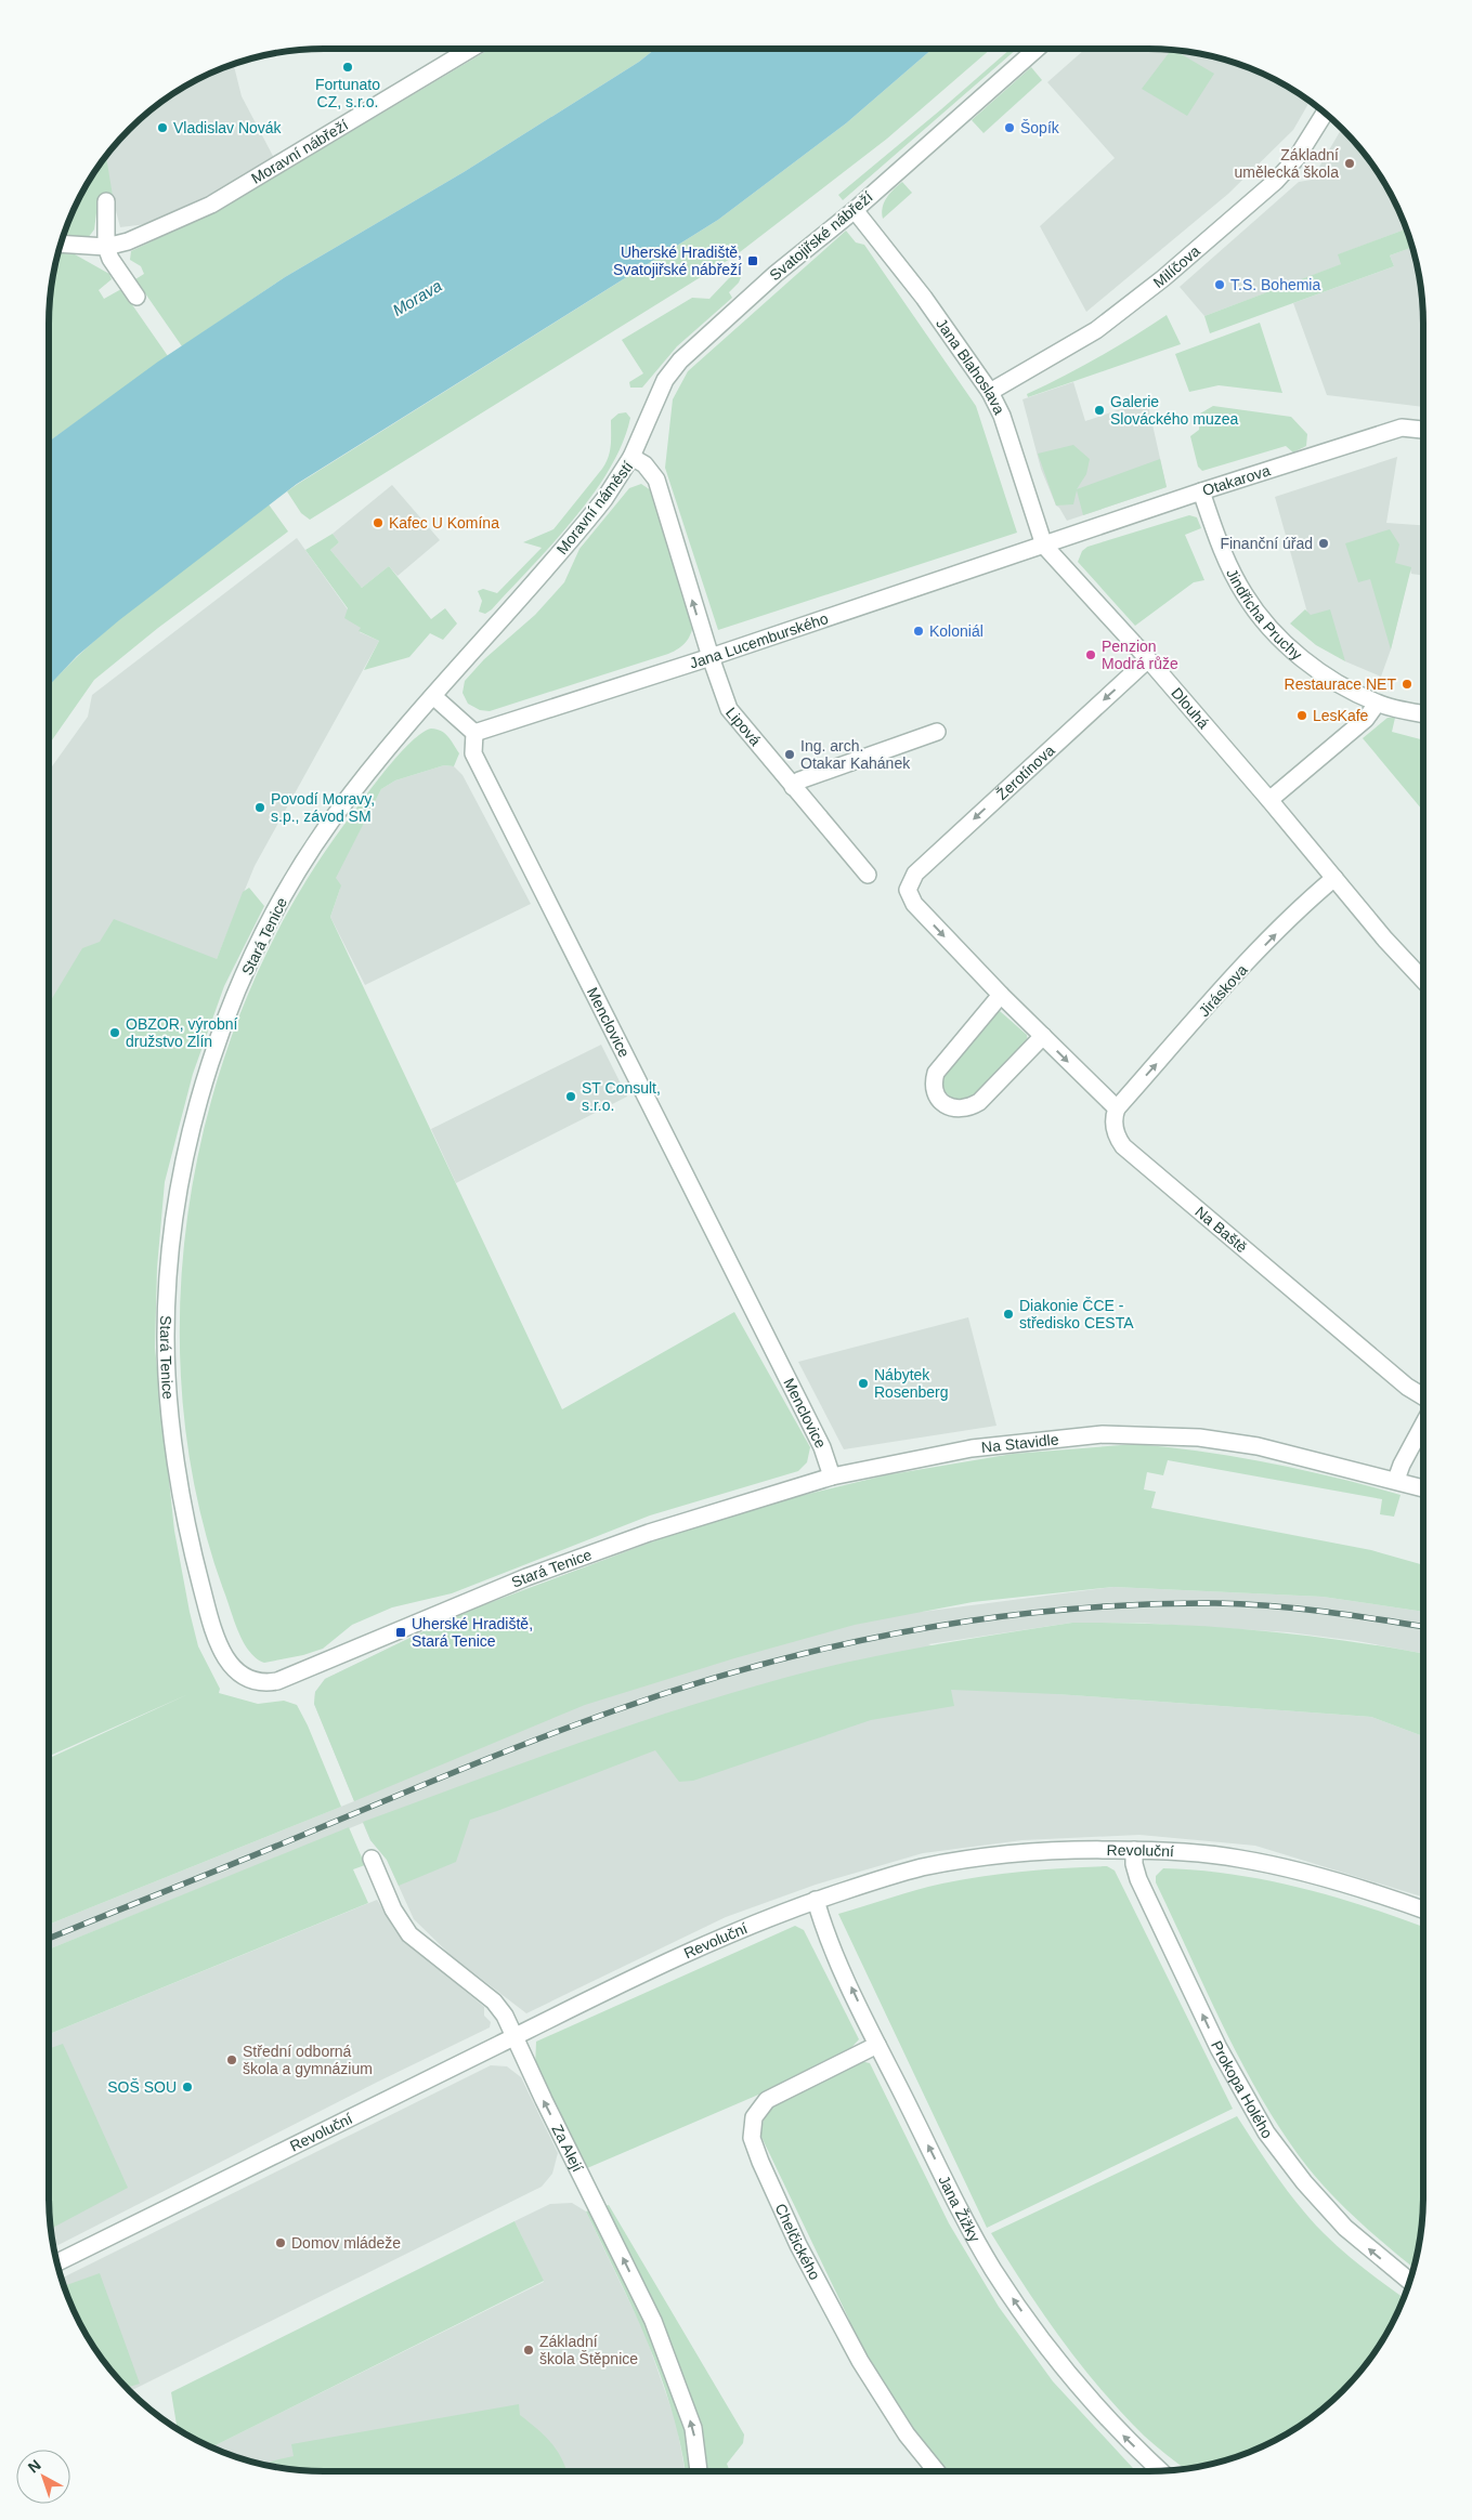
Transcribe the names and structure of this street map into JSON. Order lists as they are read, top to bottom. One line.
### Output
{"streets":{"street":["Moravní nábřeží","Svatojiřské nábřeží","Milíčova","Jana Blahoslava","Otakarova","Moravní náměstí","Jindřicha Pruchy","Jana Lucemburského","Dlouhá","Lipová","Žerotínova","Stará Tenice","Jiráskova","Menclovice","Na Baště","Na Stavidle","Revoluční","Prokopa Holého","Za Alejí","Jana Žižky","Chelčického"]},"crossings":[["Svatojiřské nábřeží","Jana Blahoslava"],["Svatojiřské nábřeží","Moravní náměstí"],["Milíčova","Jana Blahoslava"],["Jana Blahoslava","Otakarova"],["Jana Blahoslava","Jana Lucemburského"],["Jana Blahoslava","Dlouhá"],["Otakarova","Jindřicha Pruchy"],["Otakarova","Jana Lucemburského"],["Otakarova","Dlouhá"],["Moravní náměstí","Jana Lucemburského"],["Moravní náměstí","Lipová"],["Moravní náměstí","Stará Tenice"],["Jana Lucemburského","Dlouhá"],["Jana Lucemburského","Lipová"],["Jana Lucemburského","Menclovice"],["Dlouhá","Žerotínova"],["Dlouhá","Jiráskova"],["Stará Tenice","Na Stavidle"],["Jiráskova","Na Baště"],["Menclovice","Na Stavidle"],["Revoluční","Prokopa Holého"],["Revoluční","Za Alejí"],["Revoluční","Jana Žižky"],["Jana Žižky","Chelčického"]],"one_way":["Moravní náměstí","Jiráskova","Prokopa Holého","Za Alejí","Jana Žižky"],"water":["Morava"],"places":{"other":["Fortunato CZ, s.r.o.","Vladislav Novák","Šopík","Základní umělecká škola","T.S. Bohemia","Galerie Slováckého muzea","Kafec U Komína","Finanční úřad","Koloniál","Penzion Modrá růže","Restaurace NET","LesKafe","Ing. arch. Otakar Kahánek","Povodí Moravy, s.p., závod SM","OBZOR, výrobní družstvo Zlín","ST Consult, s.r.o.","Diakonie ČCE - středisko CESTA","Nábytek Rosenberg","Střední odborná škola a gymnázium","SOŠ SOU","Domov mládeže","Základní škola Štěpnice"],"transit":["Uherské Hradiště, Svatojiřské nábřeží","Uherské Hradiště, Stará Tenice"]},"north":"top left"}
